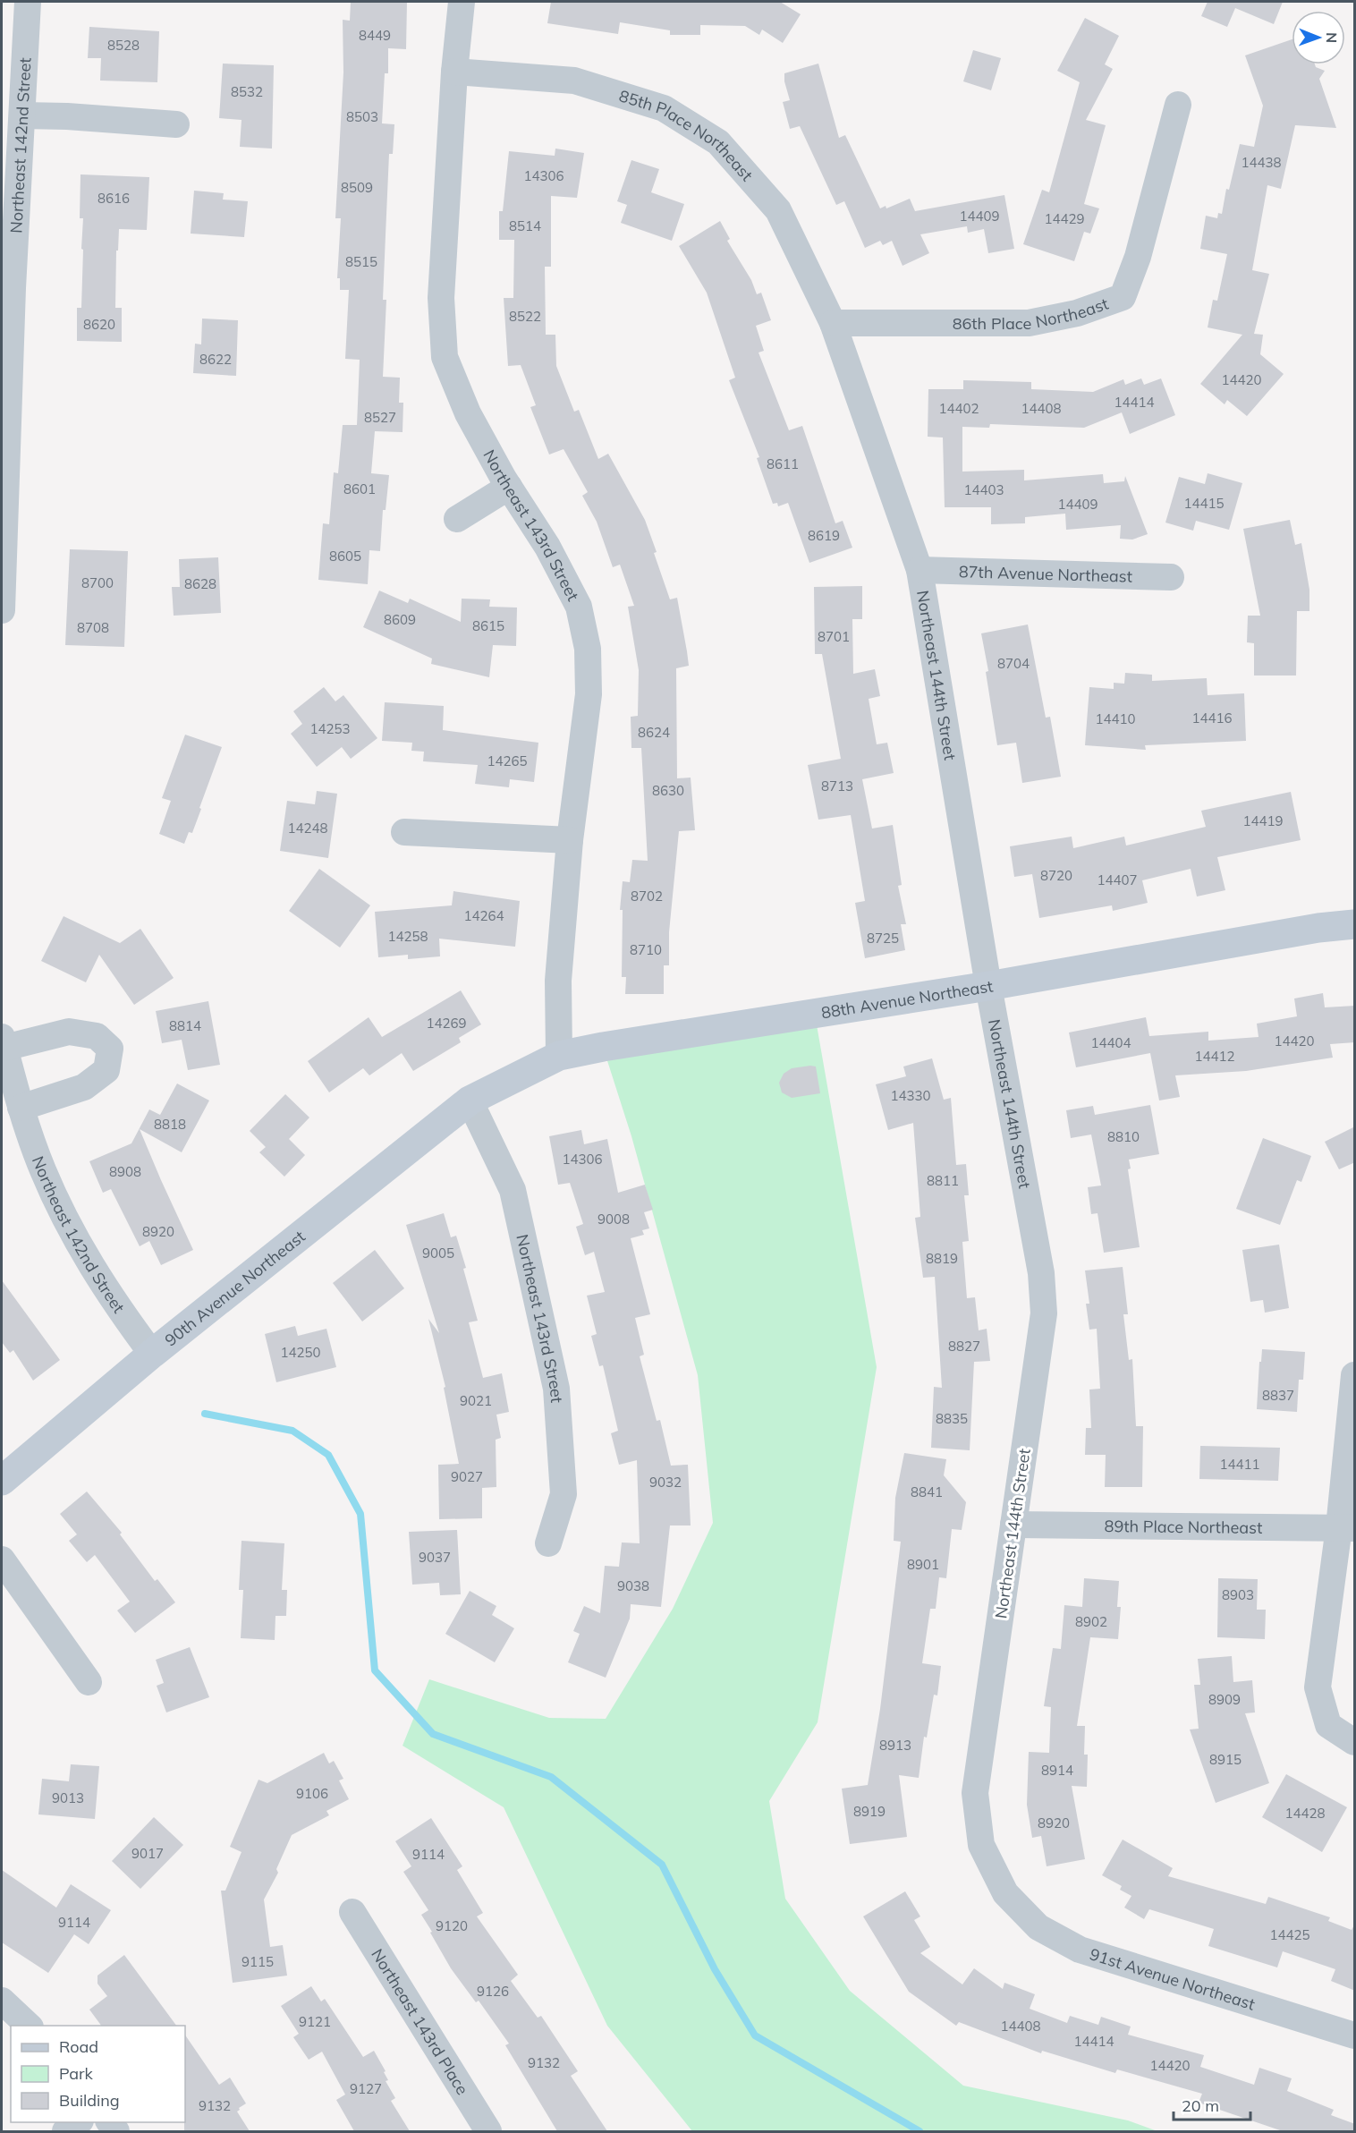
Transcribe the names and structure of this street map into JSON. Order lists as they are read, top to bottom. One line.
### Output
{"streets":{"street":["85th Place Northeast","Northeast 142nd Street","86th Place Northeast","Northeast 143rd Street","87th Avenue Northeast","Northeast 144th Street","88th Avenue Northeast","90th Avenue Northeast","89th Place Northeast","91st Avenue Northeast","Northeast 143rd Place"]},"crossings":[["85th Place Northeast","86th Place Northeast"],["85th Place Northeast","Northeast 143rd Street"],["85th Place Northeast","Northeast 144th Street"],["Northeast 142nd Street","90th Avenue Northeast"],["86th Place Northeast","Northeast 144th Street"],["Northeast 143rd Street","88th Avenue Northeast"],["Northeast 143rd Street","90th Avenue Northeast"],["87th Avenue Northeast","Northeast 144th Street"],["Northeast 144th Street","88th Avenue Northeast"],["Northeast 144th Street","89th Place Northeast"],["Northeast 144th Street","91st Avenue Northeast"],["88th Avenue Northeast","90th Avenue Northeast"]],"house_numbers":["8449","8528","8532","8503","14438","14306","8509","8616","14409","14429","8514","8515","8522","8620","8622","14420","14414","14402","14408","8527","8611","8601","14403","14415","14409","8619","8605","8700","8628","8609","8615","8708","8701","8704","14416","14410","14253","8624","14265","8713","8630","14419","14248","8720","14407","8702","14264","14258","8725","8710","14269","8814","14420","14404","14412","14330","8818","8810","14306","8908","8811","9008","8920","9005","8819","8827","14250","8837","9021","8835","14411","9027","9032","8841","9037","8901","9038","8903","8902","8909","8913","8915","8914","9106","9013","8919","14428","8920","9017","9114","9114","9120","14425","9115","9126","9121","14408","14414","9132","14420","9127","9132"],"legend":["Road","Park","Building"],"scale_bar":"20 m","north":"right"}
